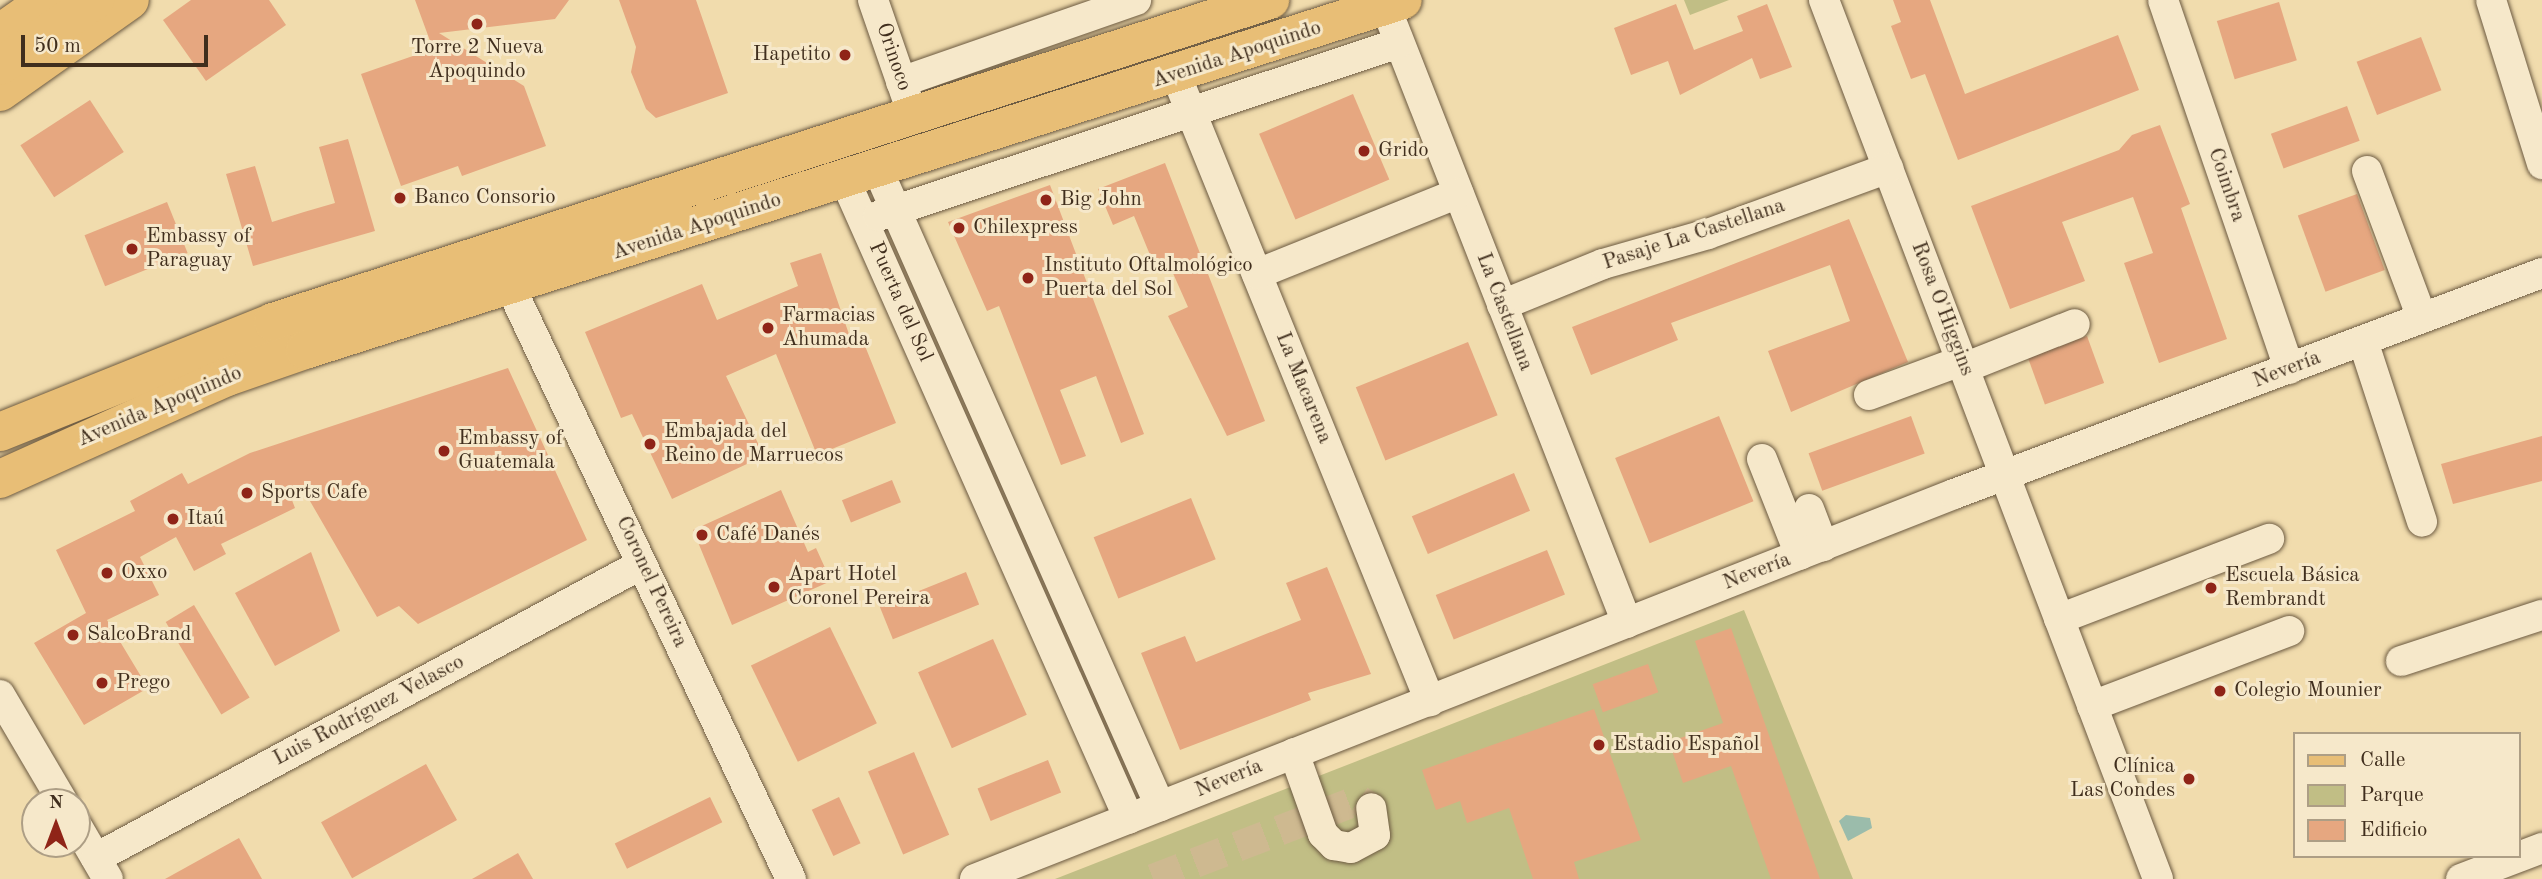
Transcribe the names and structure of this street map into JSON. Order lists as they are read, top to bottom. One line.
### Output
{"streets":{"main road":["Avenida Apoquindo"],"street":["Orinoco","Coimbra","Pasaje La Castellana","Puerta del Sol","Rosa O'Higgins","La Castellana","Nevería","La Macarena","Coronel Pereira","Luis Rodríguez Velasco"]},"crossings":[["Avenida Apoquindo","Orinoco"],["Avenida Apoquindo","Puerta del Sol"],["Avenida Apoquindo","La Castellana"],["Avenida Apoquindo","La Macarena"],["Avenida Apoquindo","Coronel Pereira"],["Coimbra","Nevería"],["Pasaje La Castellana","Rosa O'Higgins"],["Pasaje La Castellana","La Castellana"],["Puerta del Sol","Nevería"],["Rosa O'Higgins","Nevería"],["La Castellana","Nevería"],["Nevería","La Macarena"],["Coronel Pereira","Luis Rodríguez Velasco"]],"places":["Torre 2 Nueva Apoquindo","Hapetito","Grido","Banco Consorio","Big John","Chilexpress","Embassy of Paraguay","Instituto Oftalmológico Puerta del Sol","Farmacias Ahumada","Embajada del Reino de Marruecos","Embassy of Guatemala","Sports Cafe","Itaú","Café Danés","Oxxo","Apart Hotel Coronel Pereira","Escuela Básica Rembrandt","SalcoBrand","Prego","Colegio Mounier","Estadio Español","Clínica Las Condes"],"legend":["Calle","Parque","Edificio"],"scale_bar":"50 m","north":"top"}
